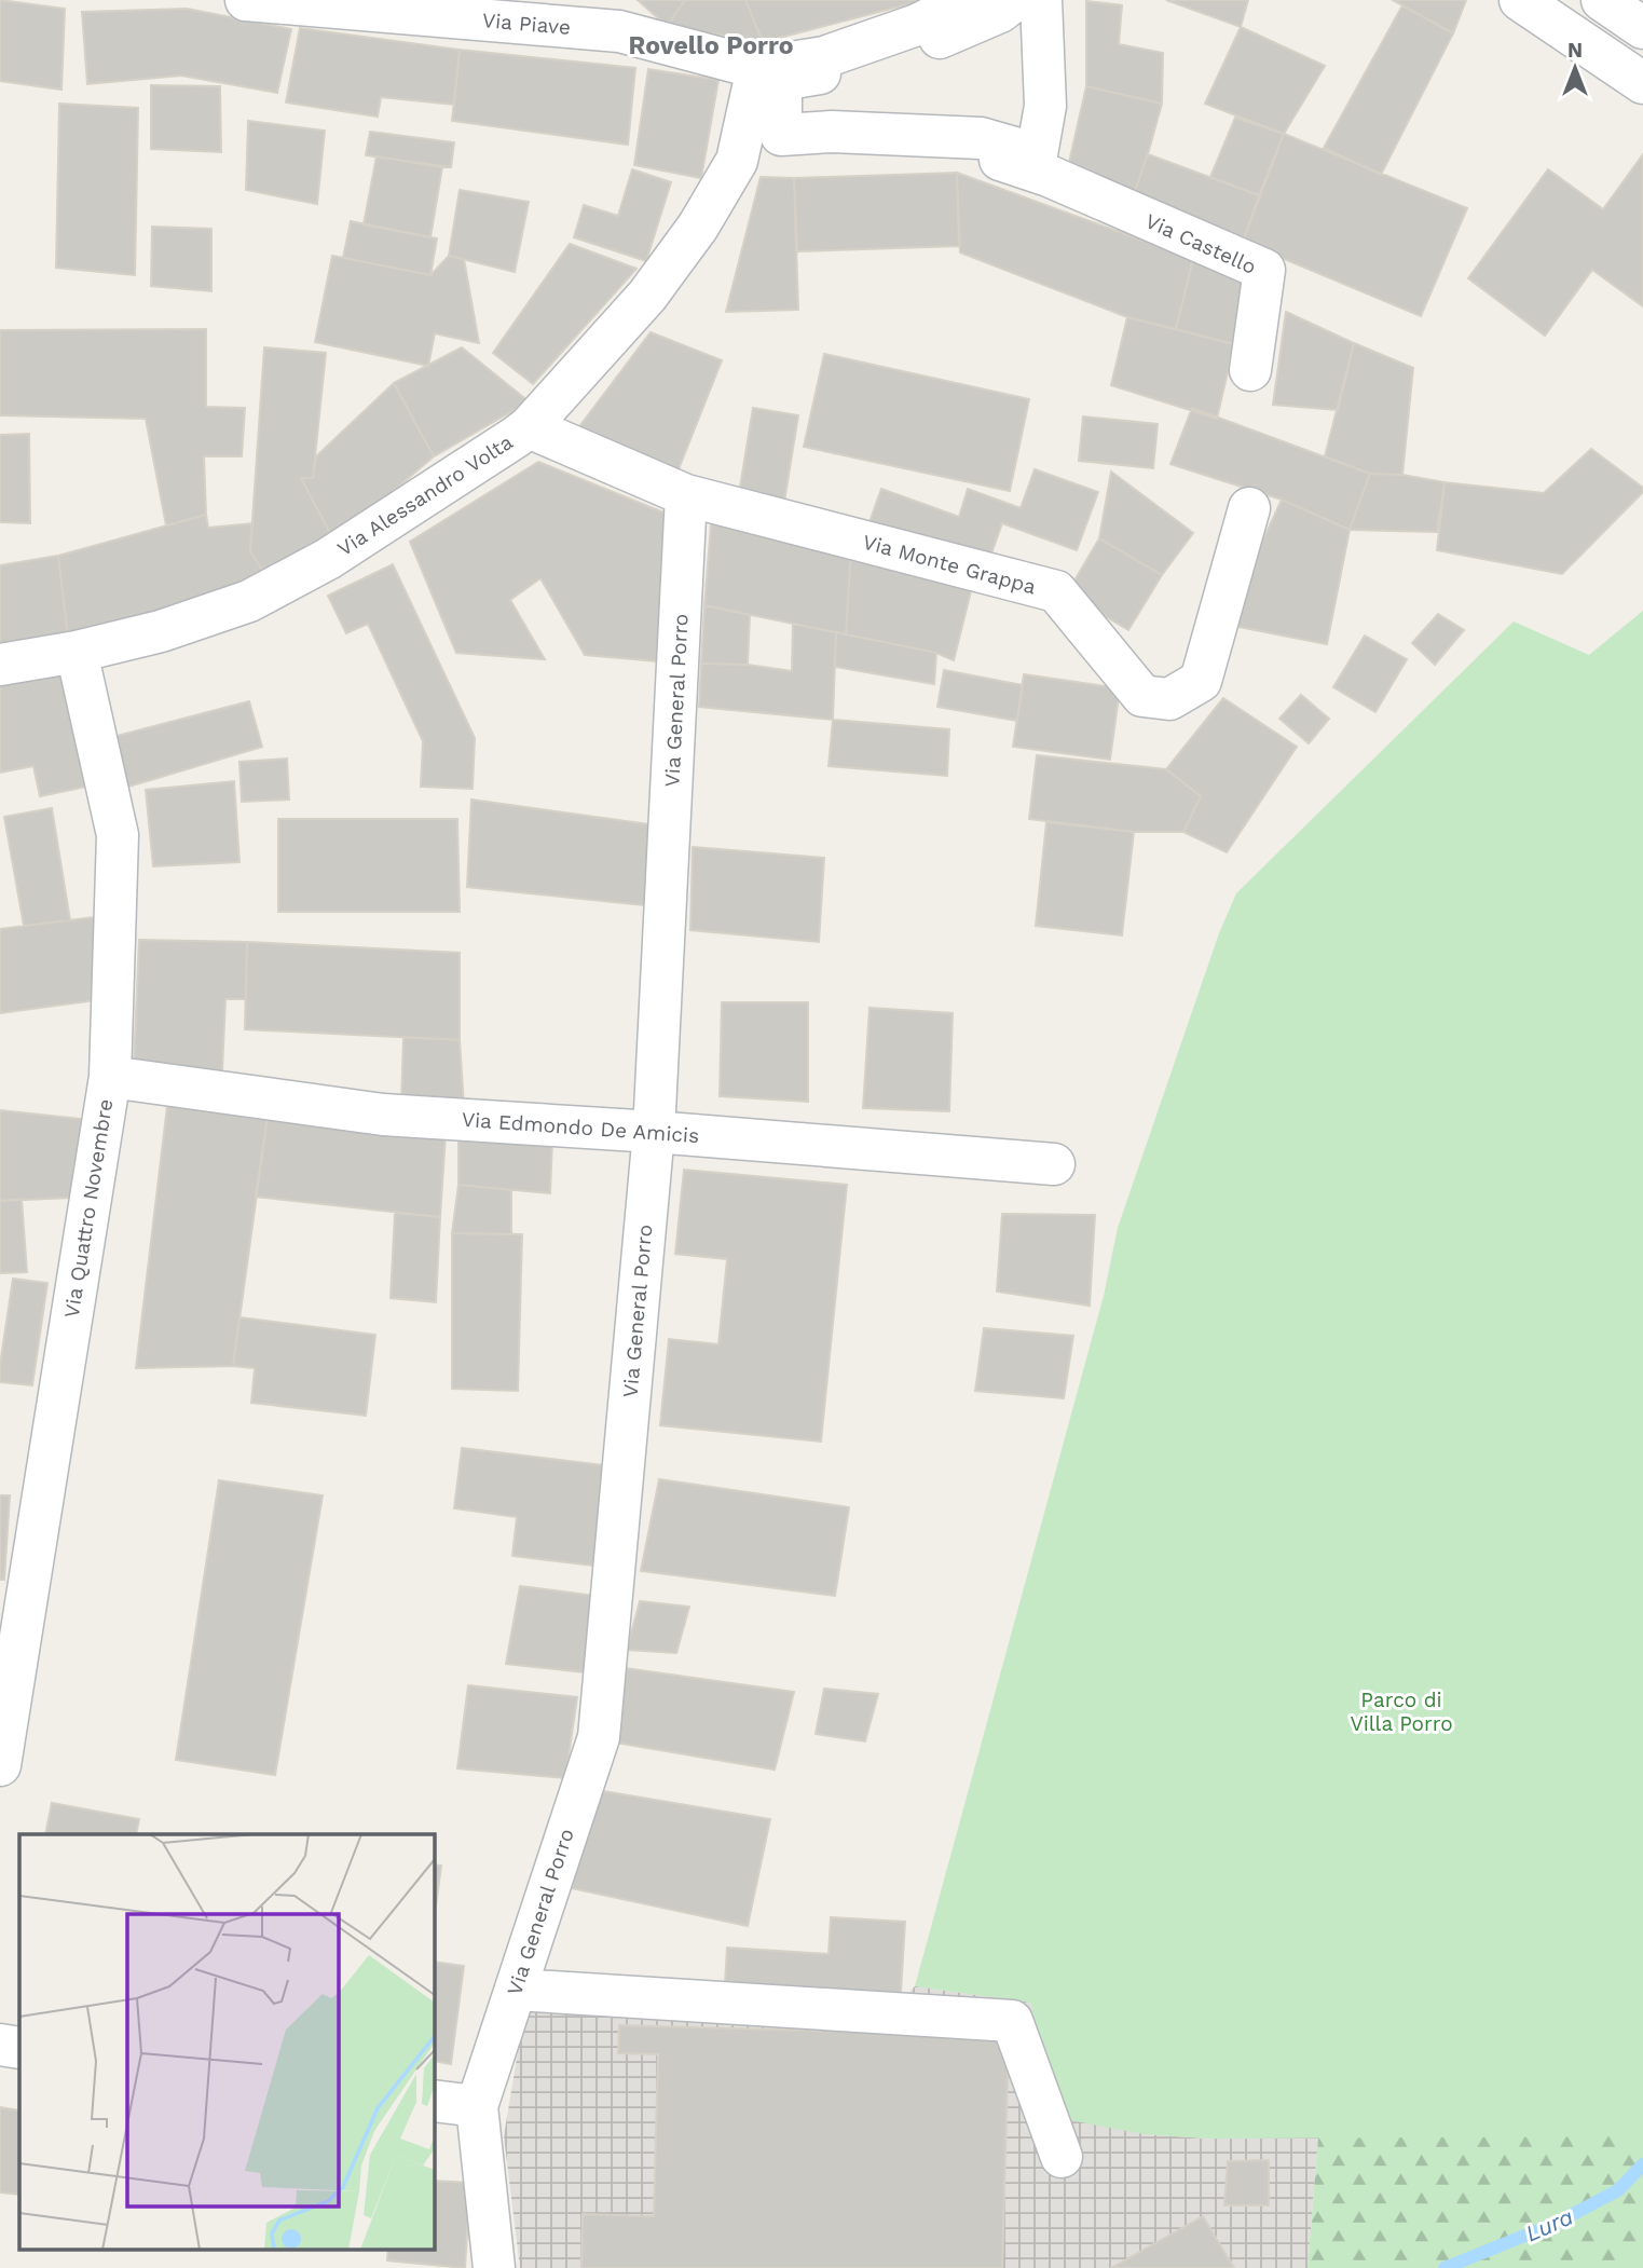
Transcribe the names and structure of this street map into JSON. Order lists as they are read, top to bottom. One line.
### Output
{"streets":{"street":["Via Piave","Via Castello","Via Alessandro Volta","Via Monte Grappa","Via General Porro","Via Edmondo De Amicis","Via Quattro Novembre"]},"crossings":[["Via Piave","Via Alessandro Volta"],["Via Alessandro Volta","Via Monte Grappa"],["Via Alessandro Volta","Via Quattro Novembre"],["Via Monte Grappa","Via General Porro"],["Via General Porro","Via Edmondo De Amicis"],["Via Edmondo De Amicis","Via Quattro Novembre"]],"districts":["Rovello Porro"],"water":["Lura"],"parks":["Parco di Villa Porro"],"north":"top"}
